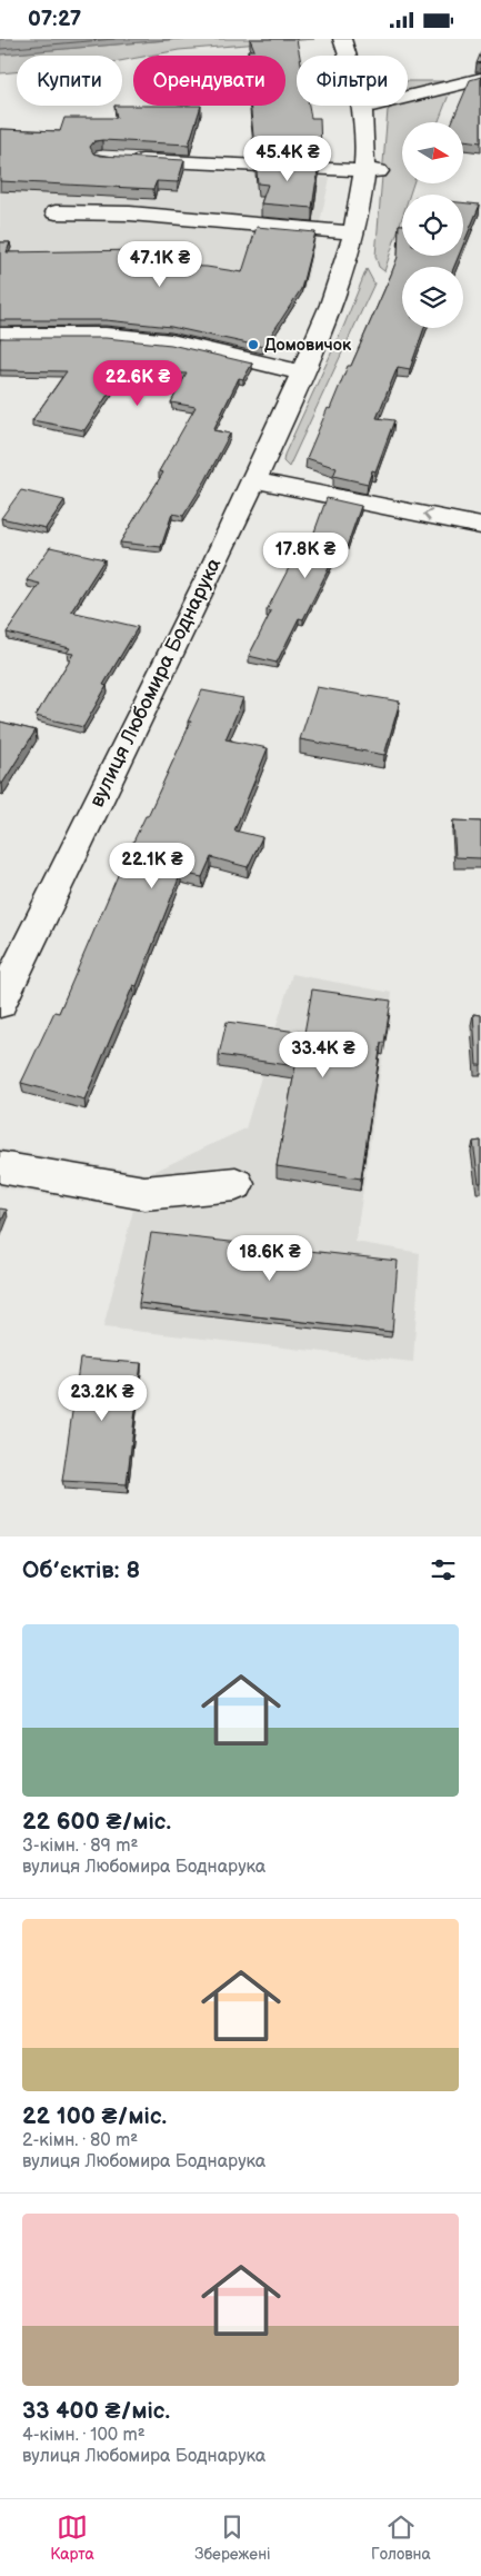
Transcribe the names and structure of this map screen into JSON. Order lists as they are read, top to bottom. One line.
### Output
{"streets":{"street":["вулиця Любомира Боднарука"]},"places":["Домовичок"],"north":"right","page":{"status":"07:27","chip":["Купити","Орендувати","Фільтри"],"price":["45.4K ₴","47.1K ₴","22.6K ₴","17.8K ₴","22.1K ₴","33.4K ₴","18.6K ₴","23.2K ₴"],"heading":"Об’єктів: 8","list":[{"name":"22 600 ₴/міс.","note":"3-кімн. · 89 m² · вулиця Любомира Боднарука"},{"name":"22 100 ₴/міс.","note":"2-кімн. · 80 m² · вулиця Любомира Боднарука"},{"name":"33 400 ₴/міс.","note":"4-кімн. · 100 m² · вулиця Любомира Боднарука"}],"tabs":["Карта","Збережені","Головна"]}}
